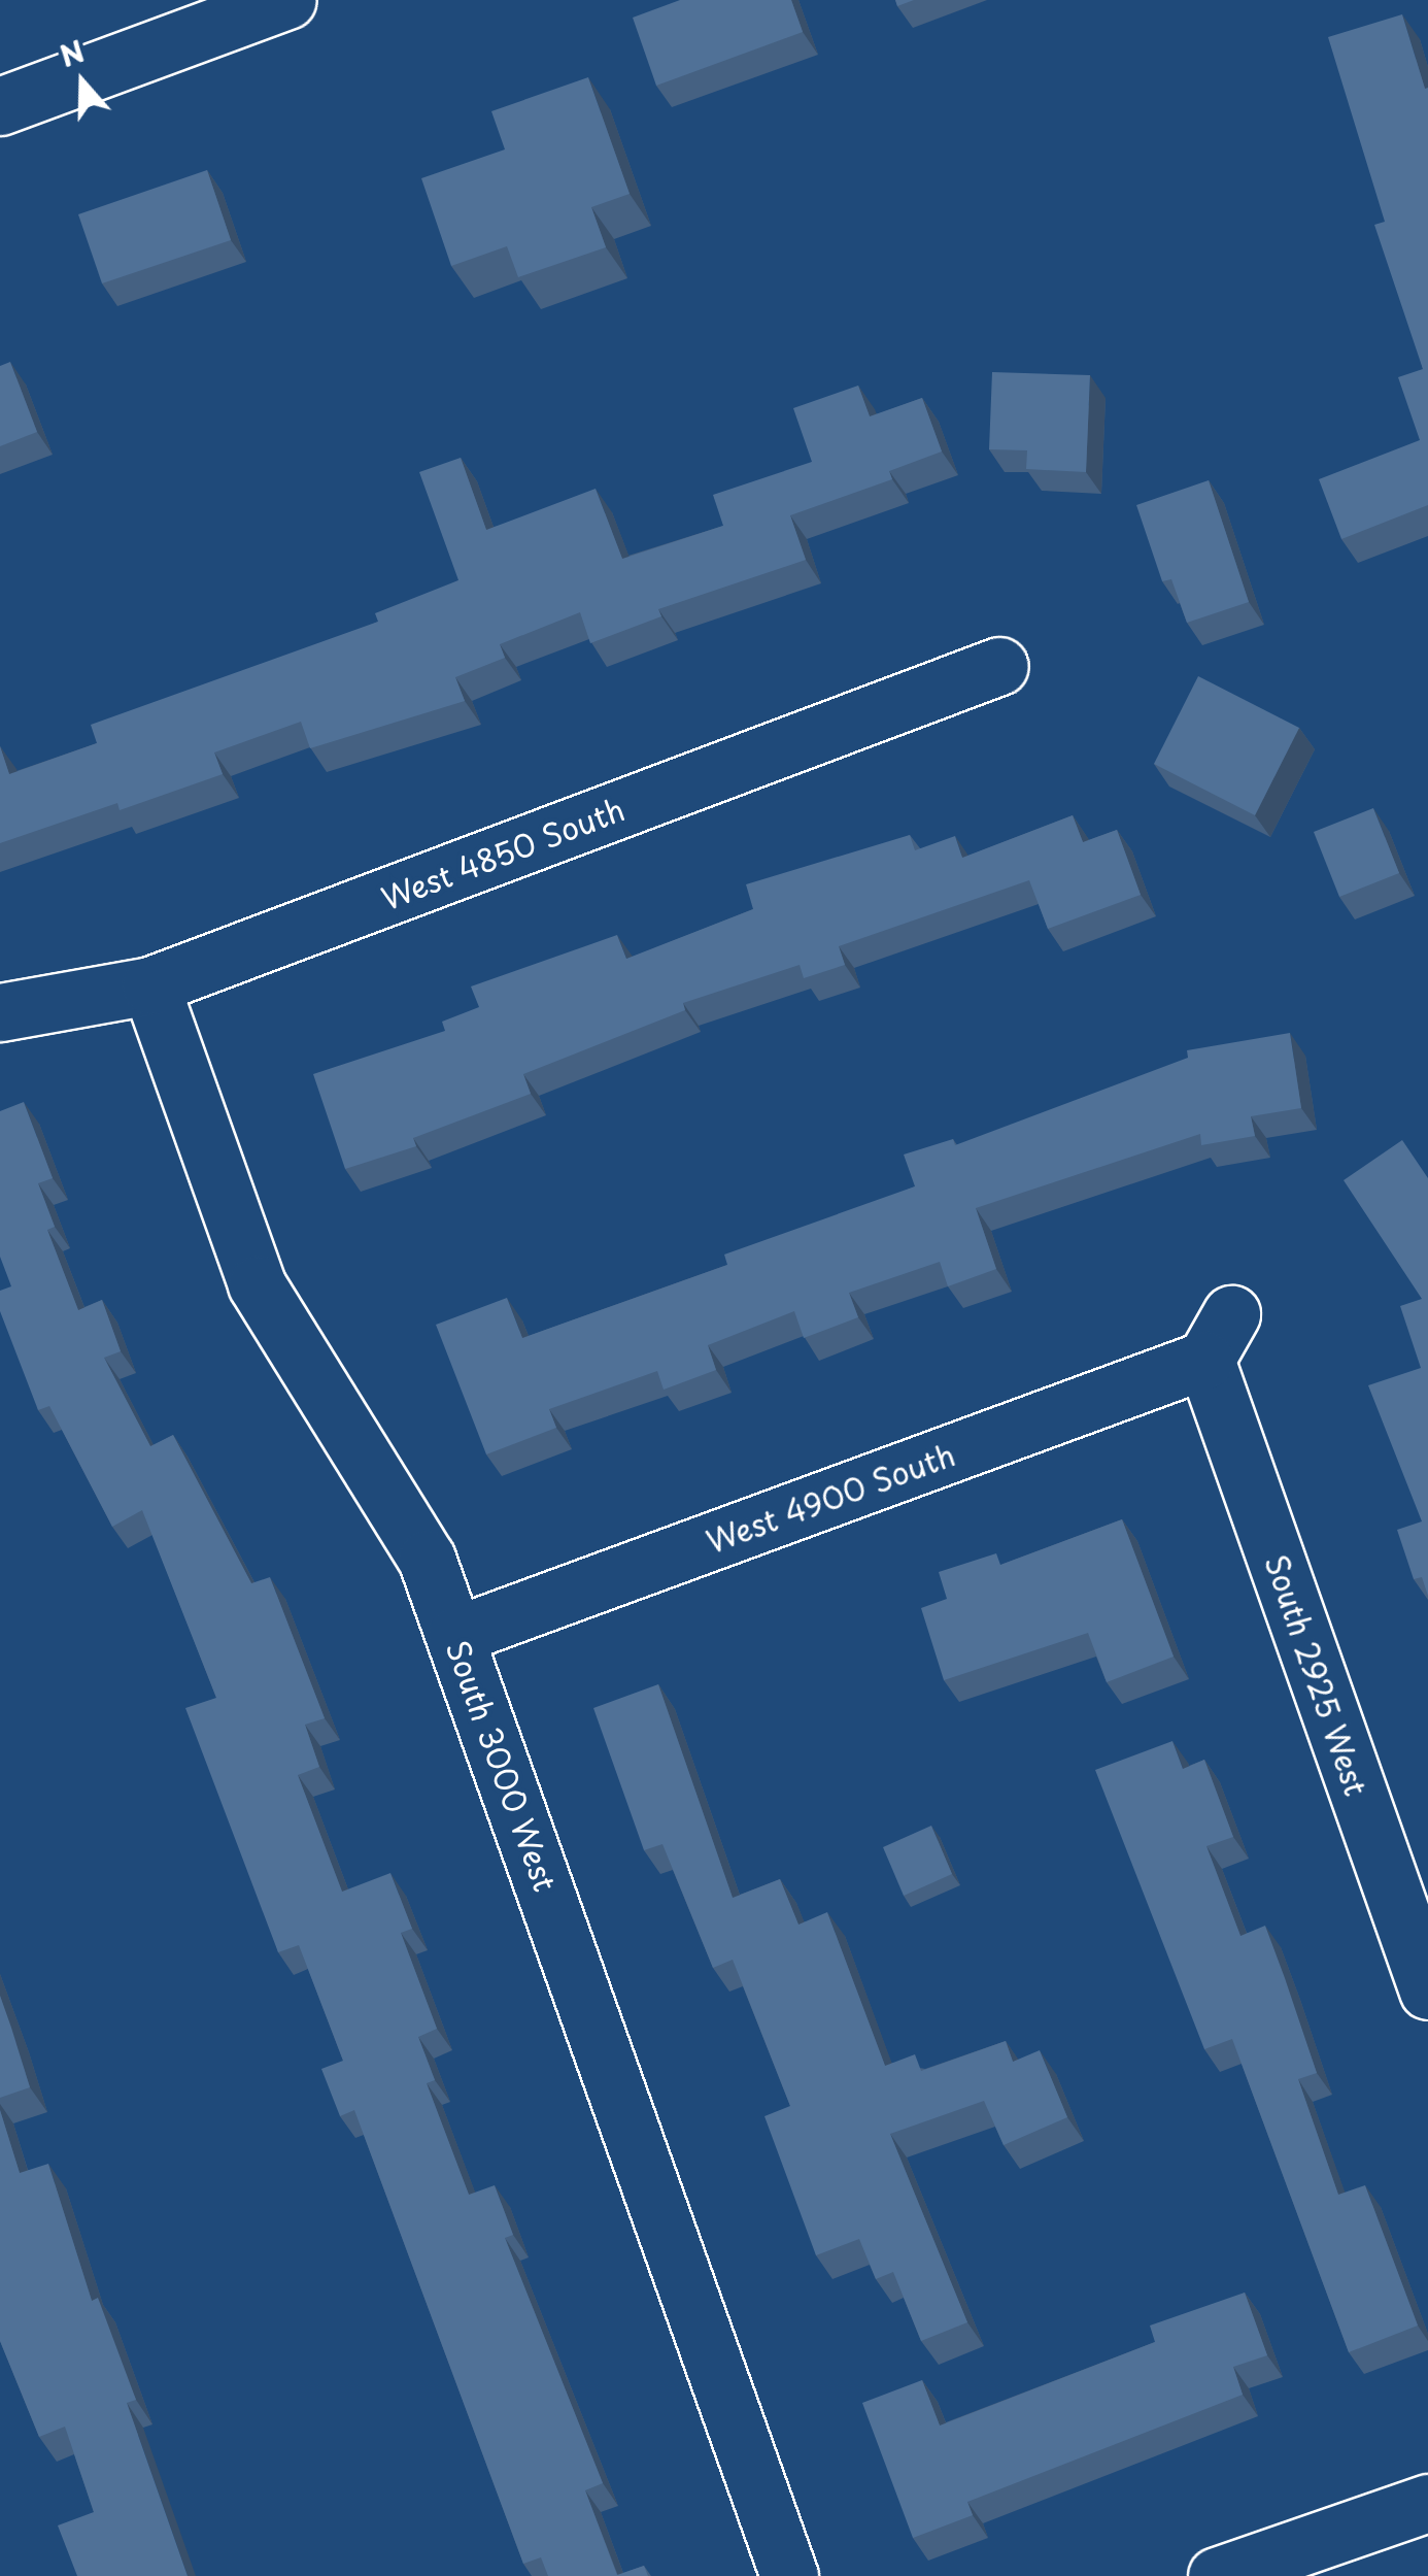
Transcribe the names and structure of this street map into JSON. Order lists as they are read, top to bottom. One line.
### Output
{"streets":{"street":["West 4850 South","West 4900 South","South 2925 West","South 3000 West"]},"crossings":[["West 4850 South","South 3000 West"],["West 4900 South","South 2925 West"],["West 4900 South","South 3000 West"]],"north":"top"}
